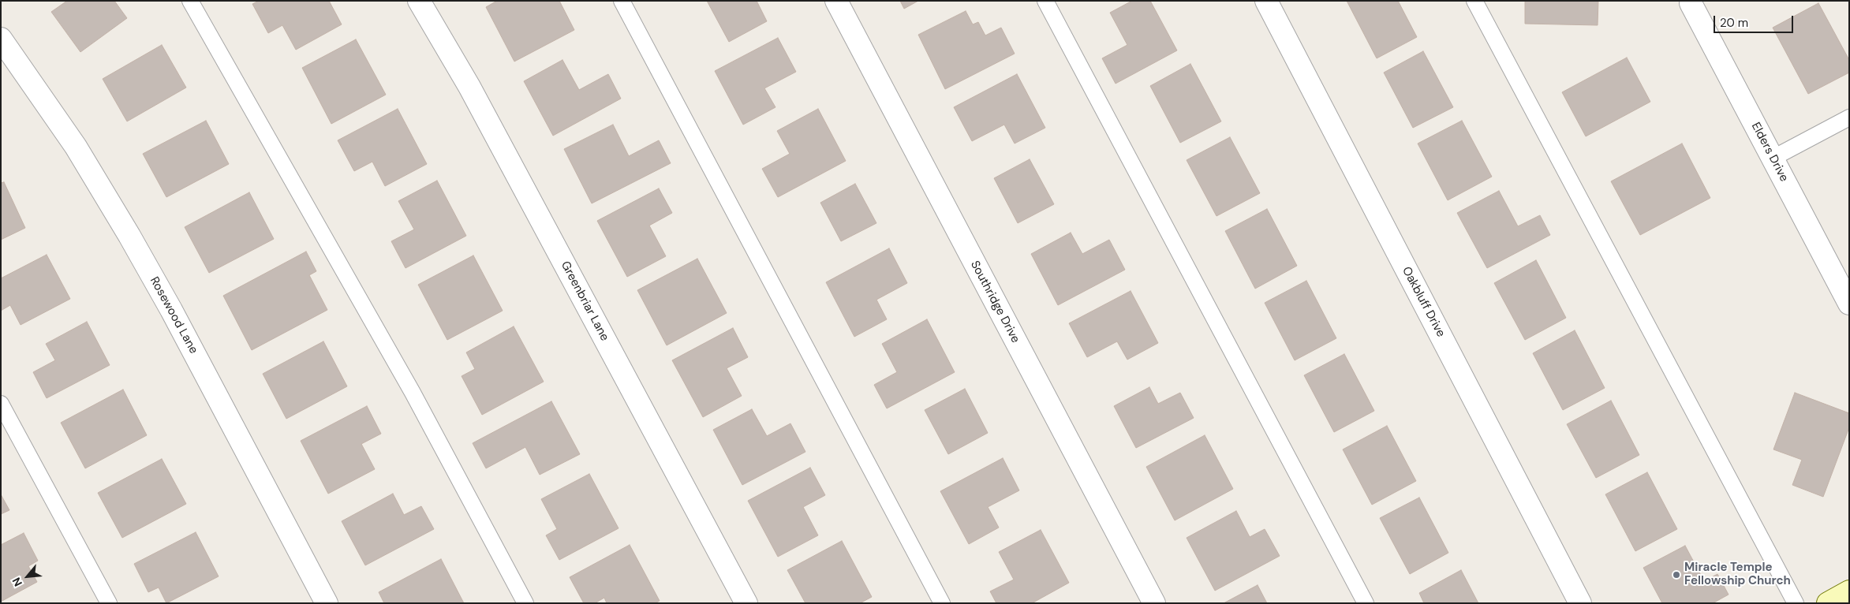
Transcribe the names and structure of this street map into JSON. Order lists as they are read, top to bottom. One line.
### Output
{"streets":{"street":["Elders Drive","Greenbriar Lane","Southridge Drive","Oakbluff Drive","Rosewood Lane"]},"places":["Miracle Temple Fellowship Church"],"scale_bar":"20 m","north":"bottom left"}
